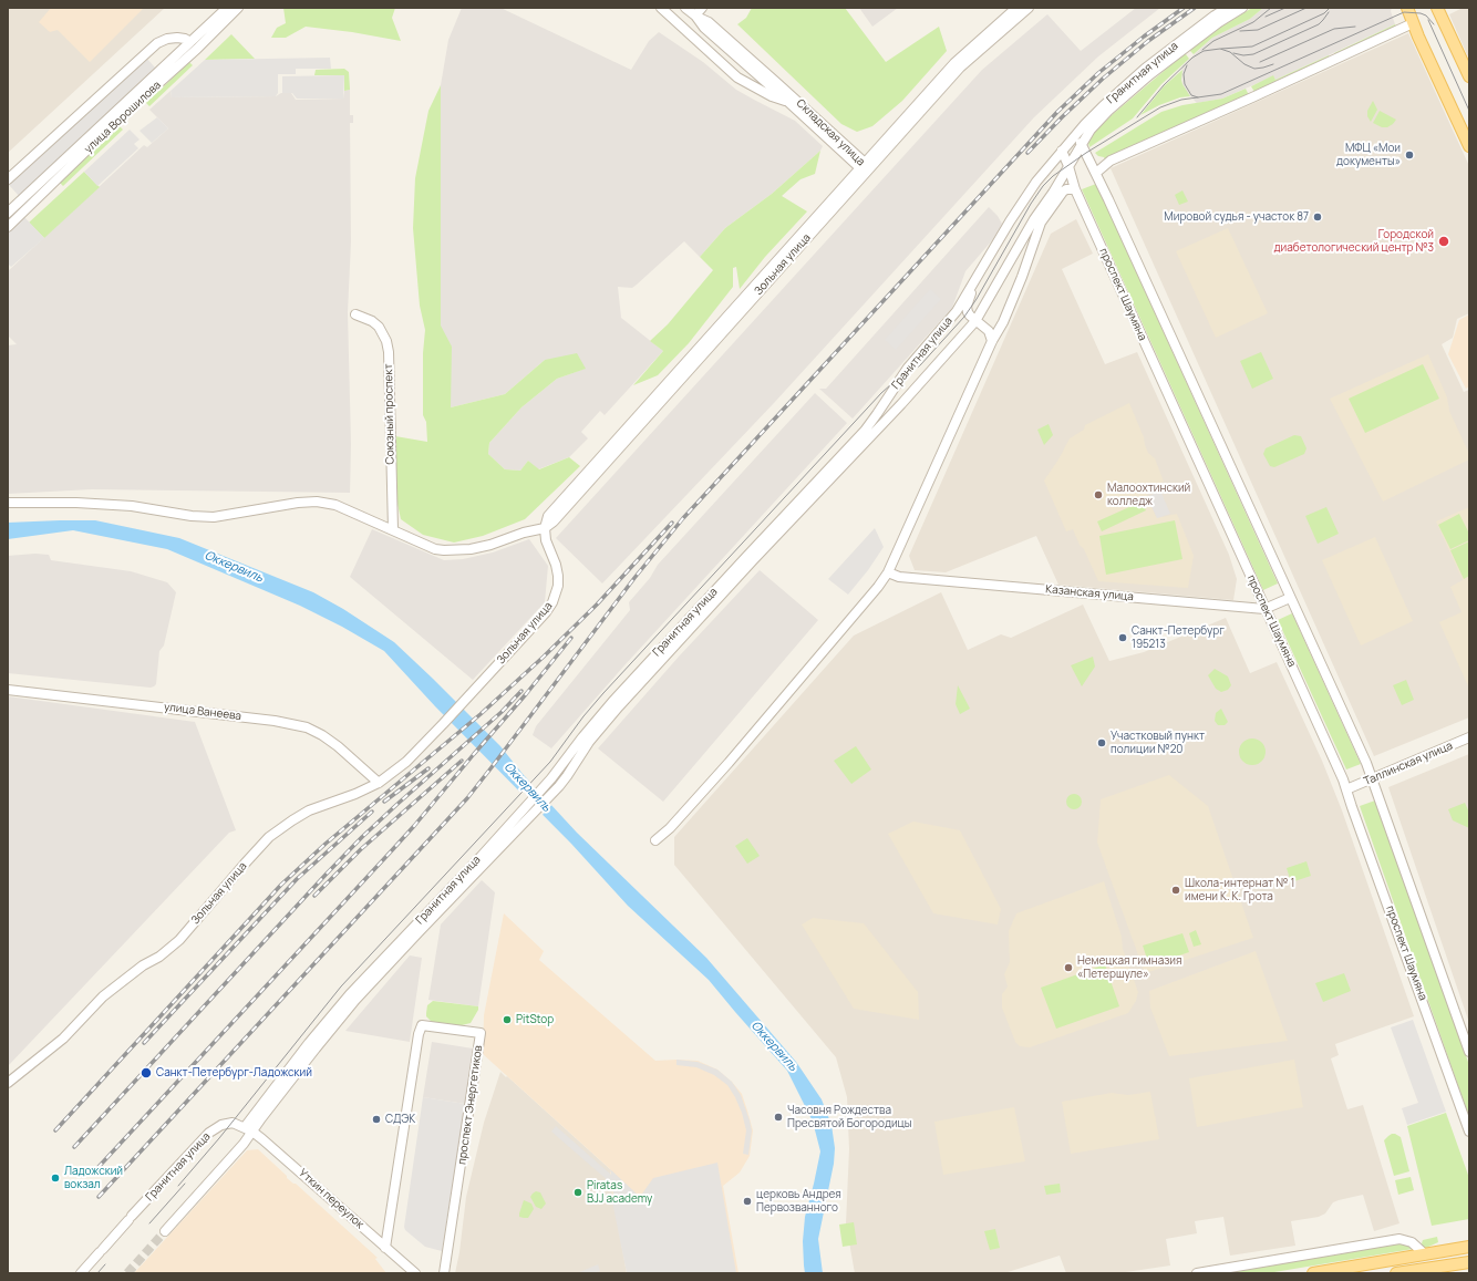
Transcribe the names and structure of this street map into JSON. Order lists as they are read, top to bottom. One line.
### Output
{"streets":{"street":["Гранитная улица","улица Ворошилова","Складская улица","Зольная улица","проспект Шаумяна","Союзный проспект","Казанская улица","улица Ванеева","Таллинская улица","проспект Энергетиков","Уткин переулок"]},"crossings":[["Гранитная улица","проспект Шаумяна"],["Гранитная улица","Казанская улица"],["Гранитная улица","Уткин переулок"],["Складская улица","Зольная улица"],["Зольная улица","улица Ванеева"],["проспект Шаумяна","Казанская улица"],["проспект Шаумяна","Таллинская улица"],["проспект Энергетиков","Уткин переулок"]],"water":["Оккервиль"],"places":["МФЦ «Мои документы»","Мировой судья - участок 87","Городской диабетологический центр №3","Малоохтинский колледж","Санкт-Петербург 195213","Участковый пункт полиции №20","Школа-интернат № 1 имени К. К. Грота","Немецкая гимназия «Петершуле»","PitStop","Санкт-Петербург-Ладожский","Часовня Рождества Пресвятой Богородицы","СДЭК","Ладожский вокзал","Piratas BJJ academy","церковь Андрея Первозванного"]}
